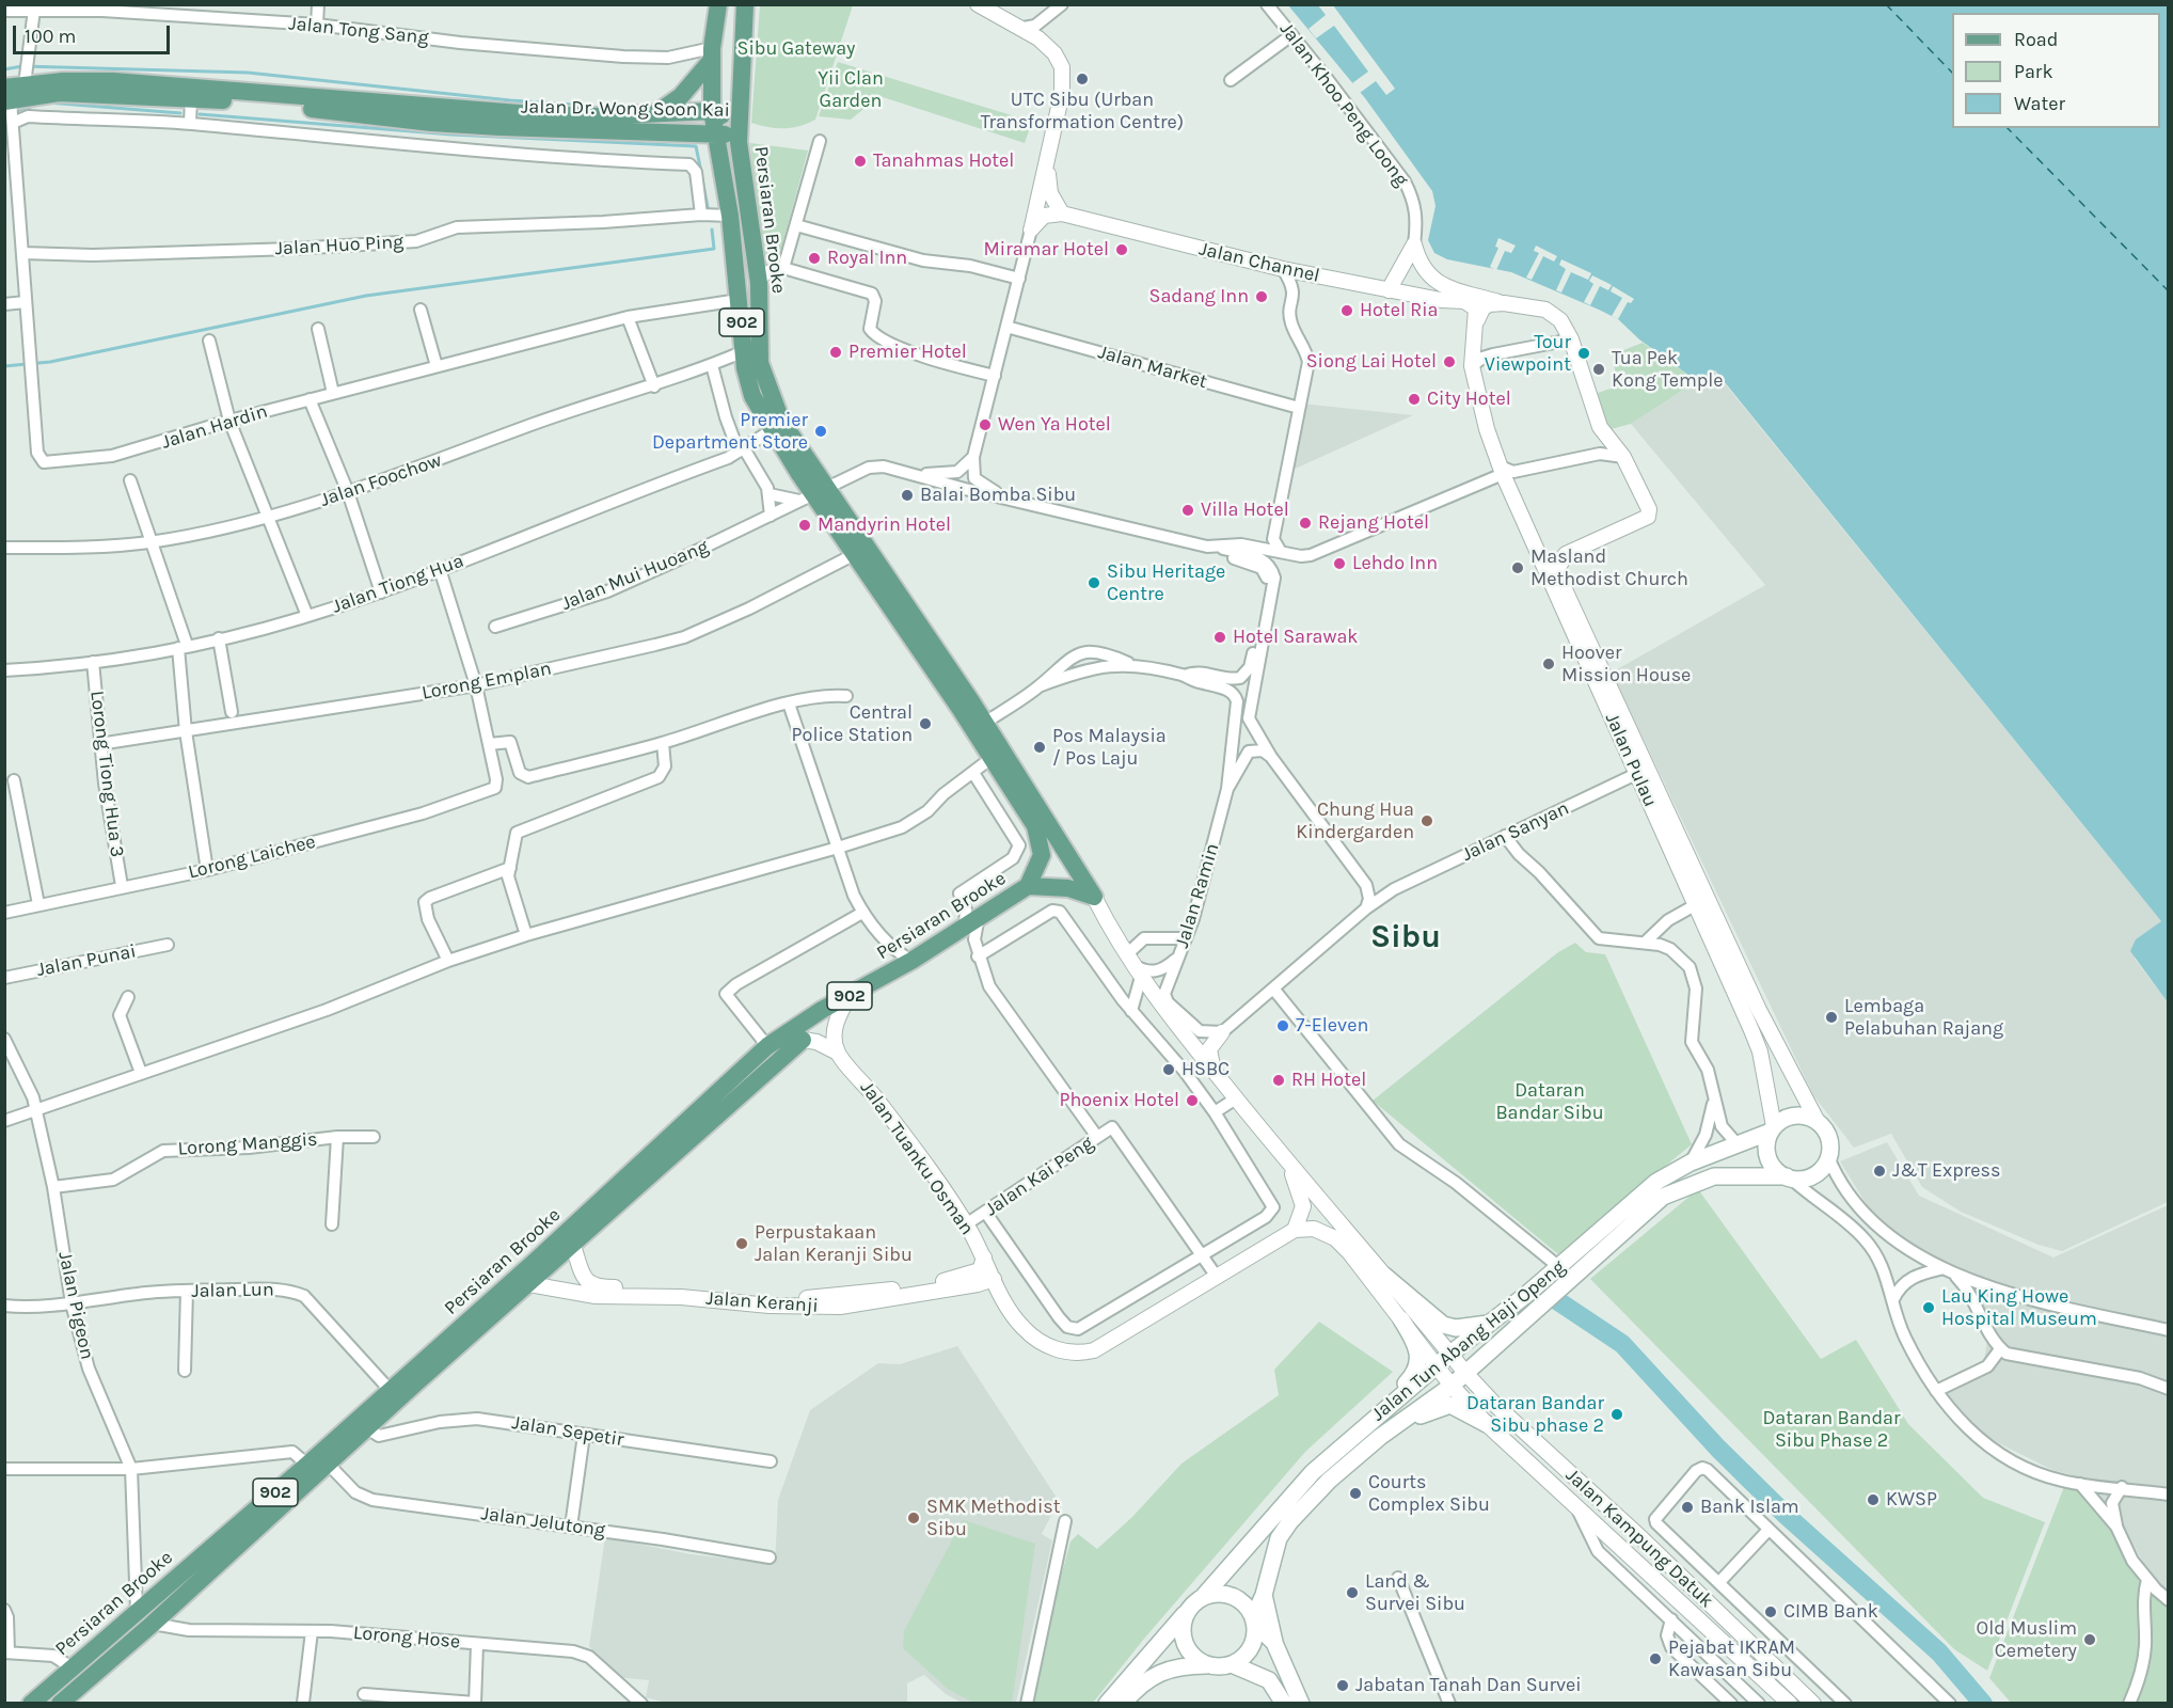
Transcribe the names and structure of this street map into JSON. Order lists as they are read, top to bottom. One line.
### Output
{"streets":{"main road":["Jalan Dr. Wong Soon Kai","Persiaran Brooke","902","Jalan Tun Abang Haji Openg"],"street":["Jalan Tong Sang","Jalan Khoo Peng Loong","Jalan Huo Ping","Jalan Channel","Jalan Market","Jalan Hardin","Jalan Foochow","Jalan Mui Huoang","Jalan Tiong Hua","Lorong Emplan","Jalan Pulau","Lorong Tiong Hua 3","Jalan Sanyan","Lorong Laichee","Jalan Ramin","Jalan Punai","Lorong Manggis","Jalan Tuanku Osman","Jalan Kai Peng","Jalan Lun","Jalan Keranji","Jalan Pigeon","Jalan Sepetir","Jalan Jelutong","Jalan Kampung Datuk","Lorong Hose"]},"crossings":[["Jalan Tong Sang","Persiaran Brooke"],["Jalan Dr. Wong Soon Kai","Persiaran Brooke"],["Jalan Dr. Wong Soon Kai","Jalan Hardin"],["Persiaran Brooke","Jalan Huo Ping"],["Persiaran Brooke","Jalan Hardin"],["Persiaran Brooke","Jalan Foochow"],["Persiaran Brooke","Jalan Mui Huoang"],["Persiaran Brooke","Jalan Tiong Hua"],["Persiaran Brooke","Lorong Emplan"],["Persiaran Brooke","Jalan Lun"],["Persiaran Brooke","Jalan Keranji"],["Persiaran Brooke","Jalan Pigeon"],["Persiaran Brooke","Jalan Sepetir"],["Persiaran Brooke","Jalan Jelutong"],["Persiaran Brooke","Jalan Kampung Datuk"],["Persiaran Brooke","Lorong Hose"],["Jalan Huo Ping","Jalan Hardin"],["Jalan Channel","Jalan Pulau"],["Jalan Tiong Hua","Lorong Tiong Hua 3"],["Lorong Emplan","Lorong Tiong Hua 3"],["Jalan Pulau","Jalan Sanyan"],["Jalan Pulau","Jalan Tun Abang Haji Openg"],["Lorong Tiong Hua 3","Lorong Laichee"],["Jalan Sanyan","Jalan Ramin"],["Lorong Manggis","Jalan Pigeon"],["Jalan Tuanku Osman","Jalan Kai Peng"],["Jalan Tuanku Osman","Jalan Keranji"],["Jalan Tuanku Osman","Jalan Kampung Datuk"],["Jalan Lun","Jalan Pigeon"],["Jalan Tun Abang Haji Openg","Jalan Kampung Datuk"]],"districts":["Sibu"],"parks":["Sibu Gateway","Yii Clan Garden","Dataran Bandar Sibu","Dataran Bandar Sibu Phase 2"],"places":["UTC Sibu (Urban Transformation Centre)","Tanahmas Hotel","Miramar Hotel","Royal Inn","Sadang Inn","Hotel Ria","Premier Hotel","Tour Viewpoint","Siong Lai Hotel","Tua Pek Kong Temple","City Hotel","Wen Ya Hotel","Premier Department Store","Balai Bomba Sibu","Villa Hotel","Rejang Hotel","Mandyrin Hotel","Lehdo Inn","Masland Methodist Church","Sibu Heritage Centre","Hotel Sarawak","Hoover Mission House","Central Police Station","Pos Malaysia / Pos Laju","Chung Hua Kindergarden","Lembaga Pelabuhan Rajang","7-Eleven","HSBC","RH Hotel","Phoenix Hotel","J&T Express","Perpustakaan Jalan Keranji Sibu","Lau King Howe Hospital Museum","Dataran Bandar Sibu phase 2","Courts Complex Sibu","KWSP","Bank Islam","SMK Methodist Sibu","Land & Survei Sibu","CIMB Bank","Old Muslim Cemetery","Pejabat IKRAM Kawasan Sibu","Jabatan Tanah Dan Survei"],"legend":["Road","Park","Water"],"scale_bar":"100 m"}
